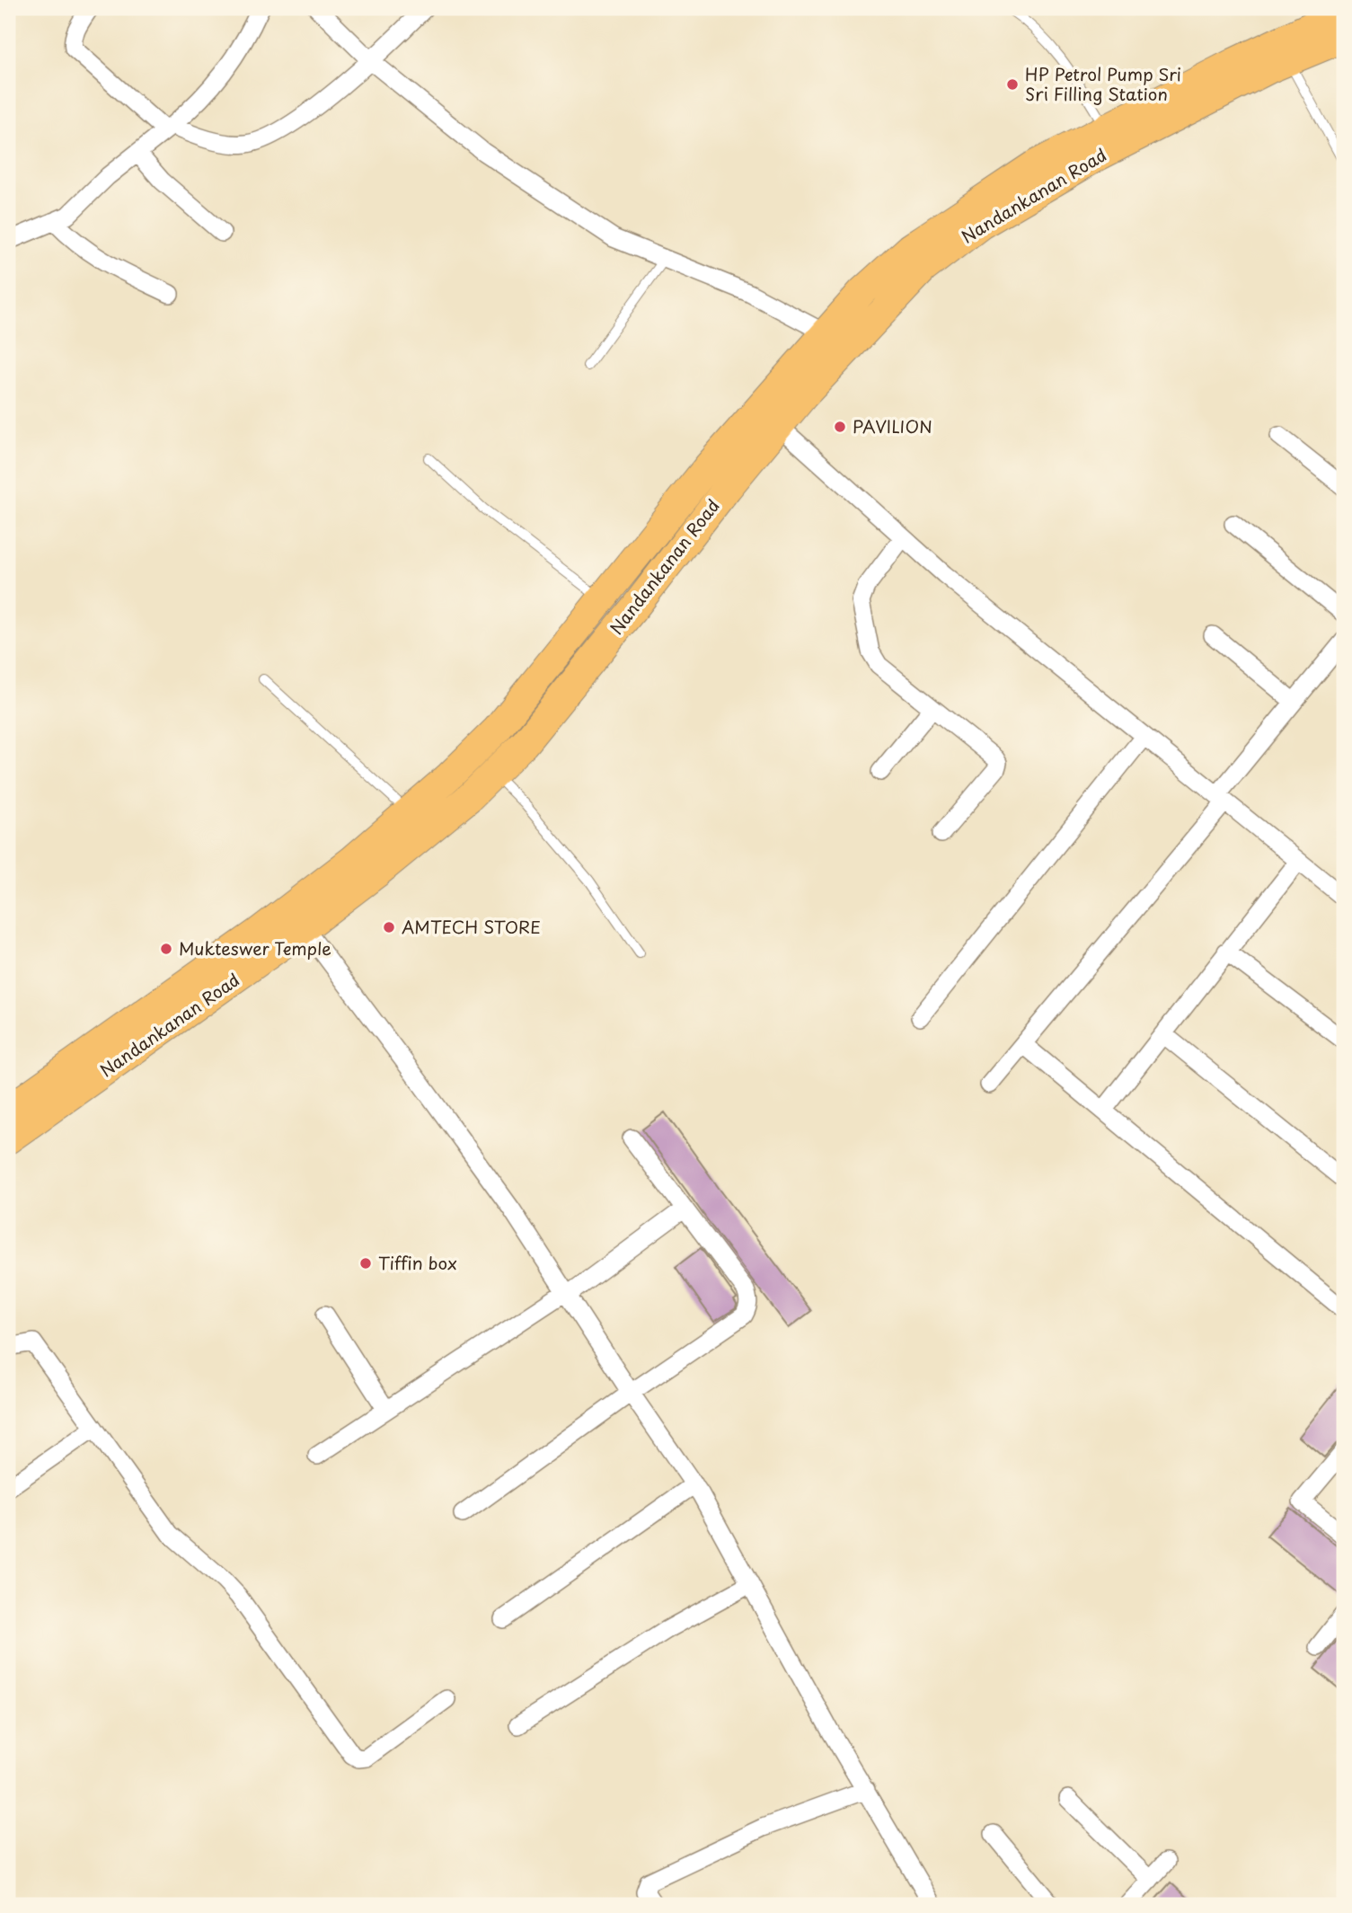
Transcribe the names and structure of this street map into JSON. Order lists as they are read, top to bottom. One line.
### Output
{"streets":{"main road":["Nandankanan Road"]},"places":["HP Petrol Pump Sri Sri Filling Station","PAVILION","AMTECH STORE","Mukteswer Temple","Tiffin box"]}
